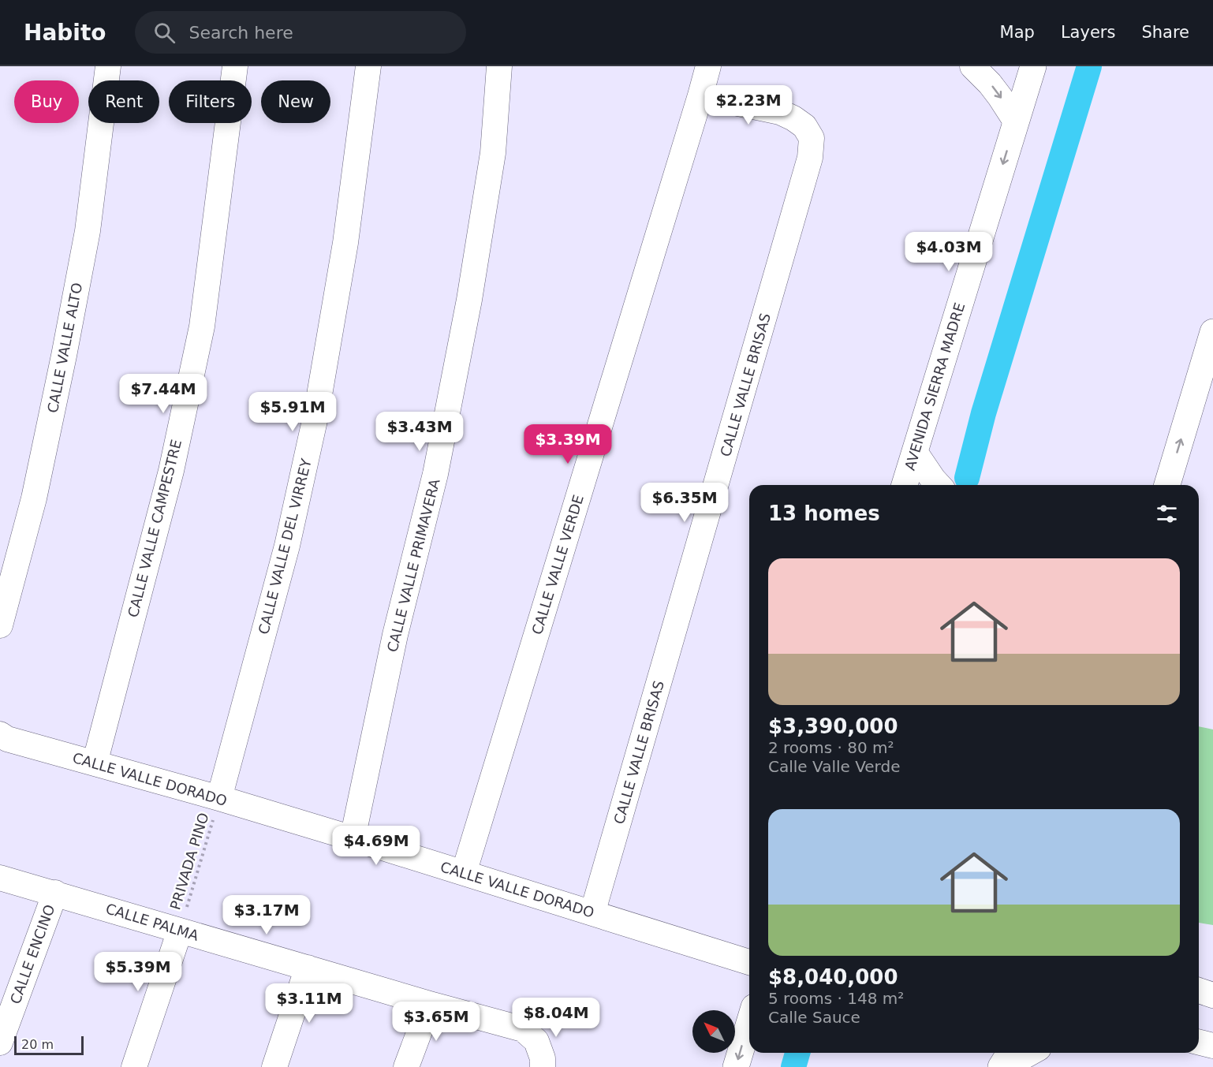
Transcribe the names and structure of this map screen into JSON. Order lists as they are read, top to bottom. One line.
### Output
{"streets":{"street":["CALLE VALLE ALTO","CALLE VALLE BRISAS","AVENIDA SIERRA MADRE","CALLE VALLE CAMPESTRE","CALLE VALLE DEL VIRREY","CALLE VALLE VERDE","CALLE VALLE PRIMAVERA","CALLE VALLE DORADO","CALLE PALMA","CALLE ENCINO"],"path":["PRIVADA PINO"]},"crossings":[["CALLE VALLE BRISAS","CALLE VALLE VERDE"],["CALLE VALLE BRISAS","CALLE VALLE DORADO"],["CALLE VALLE CAMPESTRE","CALLE VALLE DORADO"],["CALLE VALLE DEL VIRREY","CALLE VALLE DORADO"],["CALLE VALLE DEL VIRREY","PRIVADA PINO"],["CALLE VALLE VERDE","CALLE VALLE DORADO"],["CALLE VALLE PRIMAVERA","CALLE VALLE DORADO"],["CALLE VALLE DORADO","PRIVADA PINO"],["PRIVADA PINO","CALLE PALMA"],["CALLE PALMA","CALLE ENCINO"]],"one_way":["AVENIDA SIERRA MADRE"],"scale_bar":"20 m","north":"top left","page":{"header":"Habito","search":"Search here","nav":["Map","Layers","Share"],"chip":["Buy","Rent","Filters","New"],"price":["$2.23M","$4.03M","$7.44M","$5.91M","$3.43M","$3.39M","$6.35M","$4.69M","$3.17M","$5.39M","$3.11M","$8.04M","$3.65M"],"heading":"13 homes","list":[{"name":"$3,390,000","note":"2 rooms · 80 m² · Calle Valle Verde"},{"name":"$8,040,000","note":"5 rooms · 148 m² · Calle Sauce"}],"scale":"20 m"}}
